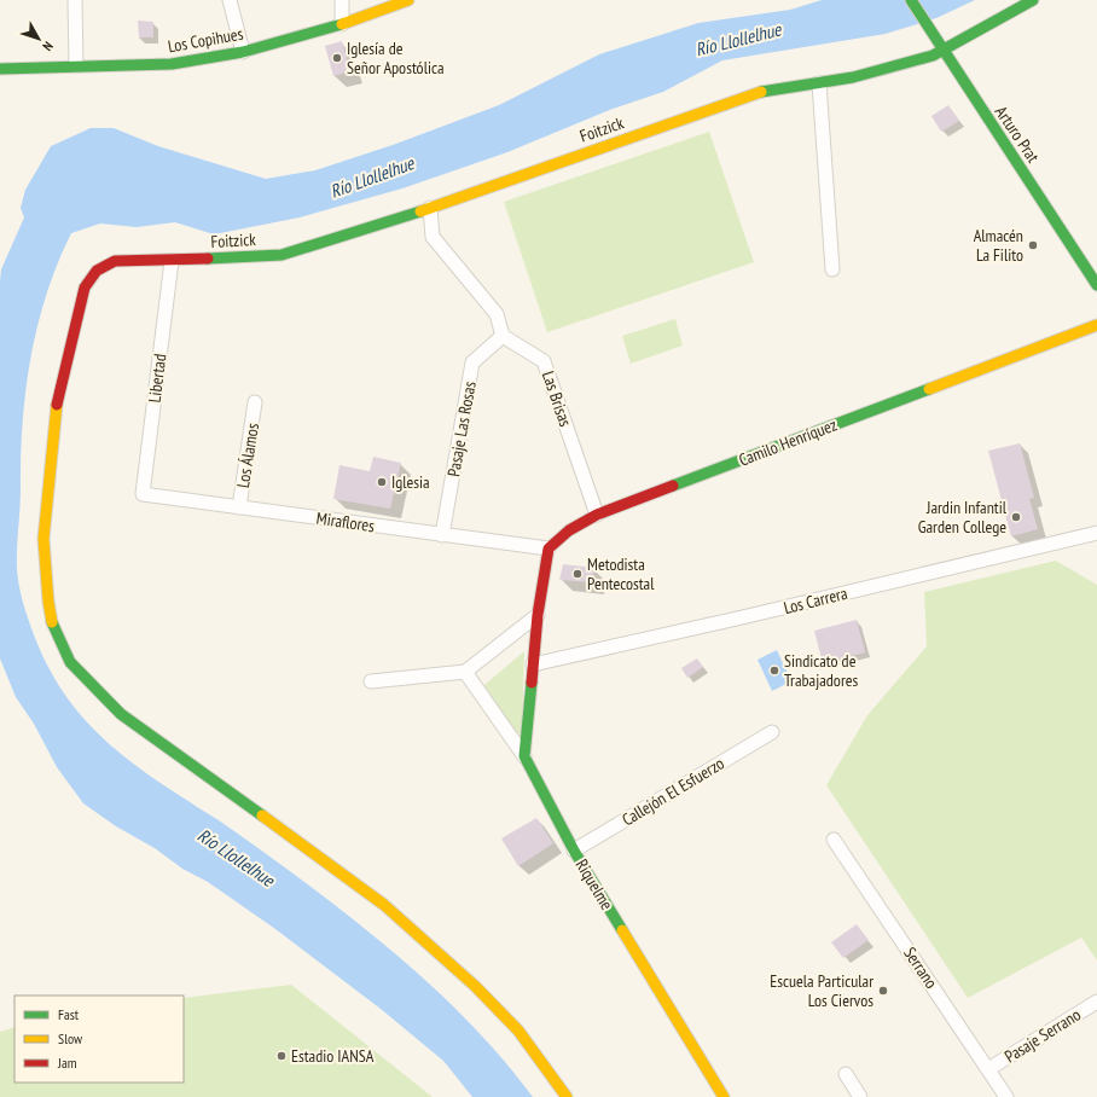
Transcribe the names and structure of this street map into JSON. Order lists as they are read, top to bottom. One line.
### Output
{"streets":{"street":["Los Copihues","Foitzick","Arturo Prat","Libertad","Las Brisas","Pasaje Las Rosas","Camilo Henríquez","Los Álamos","Miraflores","Los Carrera","Callejón El Esfuerzo","Riquelme","Serrano","Pasaje Serrano"]},"crossings":[["Foitzick","Arturo Prat"],["Foitzick","Libertad"],["Libertad","Miraflores"],["Las Brisas","Pasaje Las Rosas"],["Las Brisas","Camilo Henríquez"],["Pasaje Las Rosas","Miraflores"],["Camilo Henríquez","Miraflores"],["Los Álamos","Miraflores"],["Callejón El Esfuerzo","Riquelme"],["Serrano","Pasaje Serrano"]],"water":["Río Llollelhue"],"places":["Iglesía de Señor Apostólica","Almacén La Filito","Iglesia","Jardin Infantil Garden College","Metodista Pentecostal","Sindicato de Trabajadores","Escuela Particular Los Ciervos","Estadio IANSA"],"legend":["Fast","Slow","Jam"],"north":"bottom right"}
